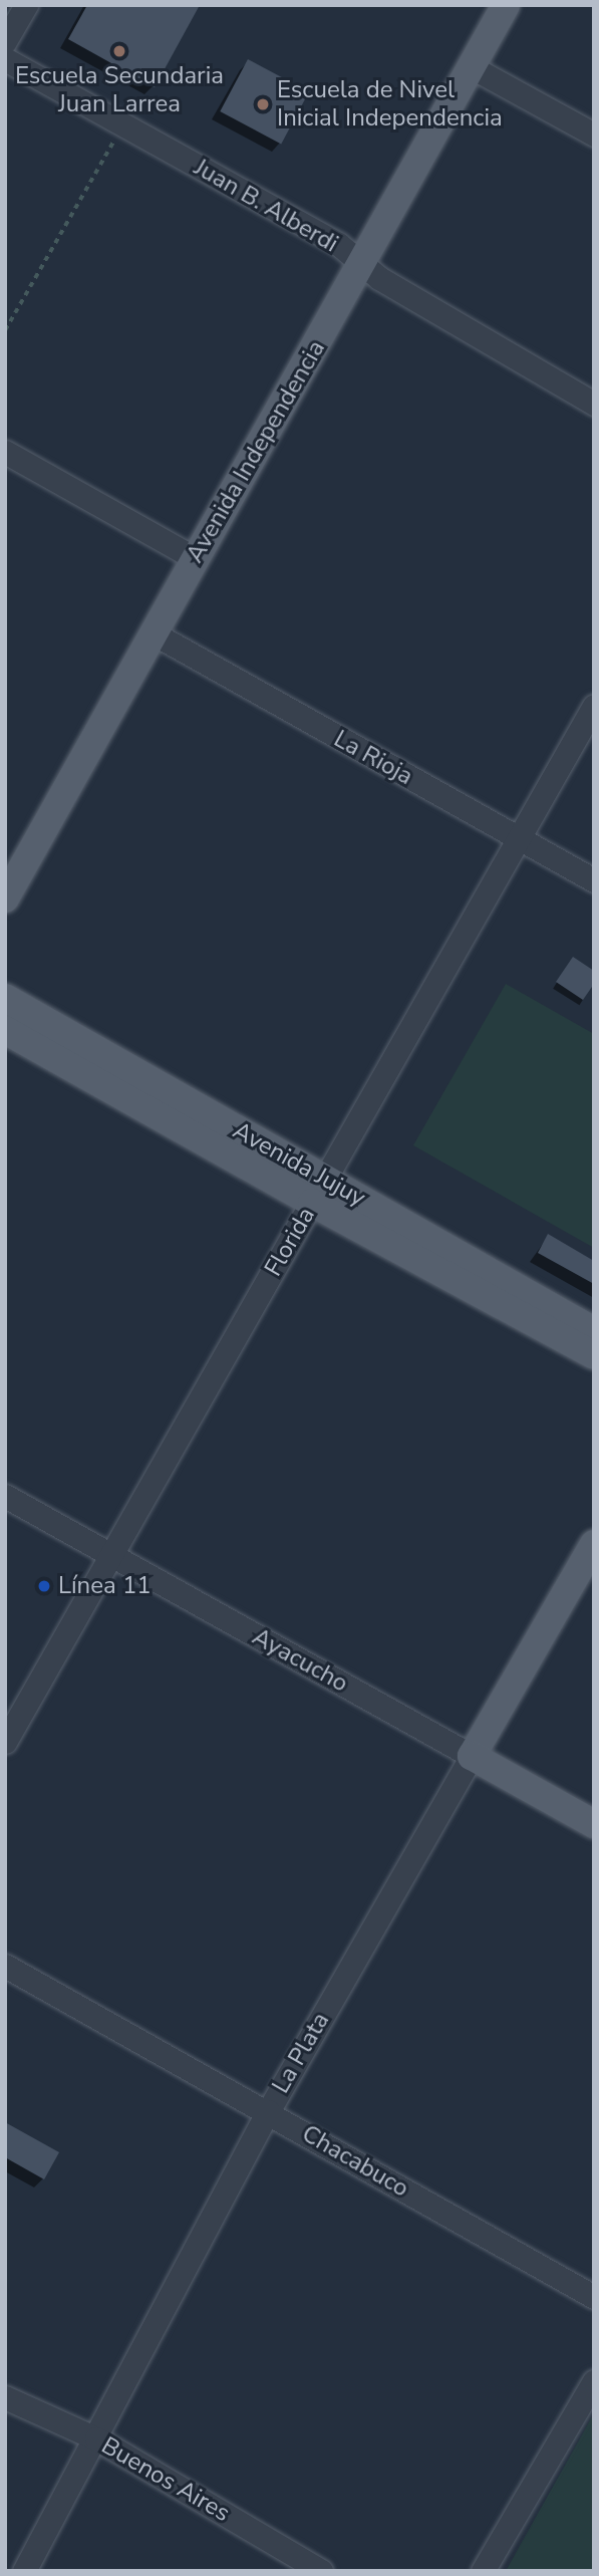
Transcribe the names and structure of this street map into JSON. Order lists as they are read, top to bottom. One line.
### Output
{"streets":{"main road":["Avenida Independencia","Avenida Jujuy","Ayacucho","La Plata"],"street":["Juan B. Alberdi","La Rioja","Florida","Chacabuco","Buenos Aires"]},"crossings":[["Juan B. Alberdi","Avenida Independencia"],["Avenida Independencia","La Rioja"],["La Rioja","Florida"],["Avenida Jujuy","Florida"],["Florida","Ayacucho"],["Ayacucho","La Plata"],["La Plata","Chacabuco"],["La Plata","Buenos Aires"]],"places":["Escuela Secundaria Juan Larrea","Escuela de Nivel Inicial Independencia","Línea 11"]}
